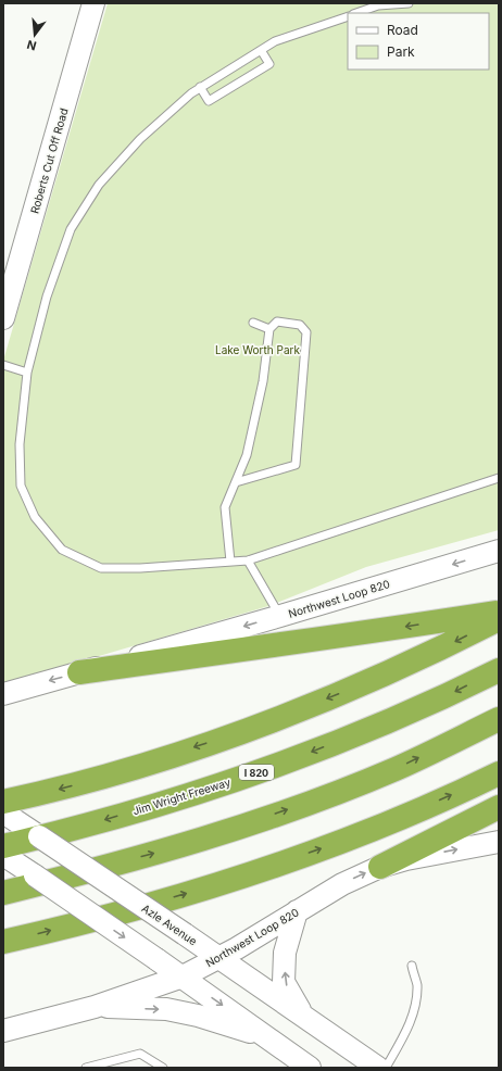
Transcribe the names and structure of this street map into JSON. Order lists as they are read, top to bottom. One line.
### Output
{"streets":{"highway":["I 820","Jim Wright Freeway"],"main road":["Roberts Cut Off Road","Northwest Loop 820","Azle Avenue"]},"crossings":[["Northwest Loop 820","Azle Avenue"]],"parks":["Lake Worth Park"],"legend":["Road","Park"],"north":"bottom"}
